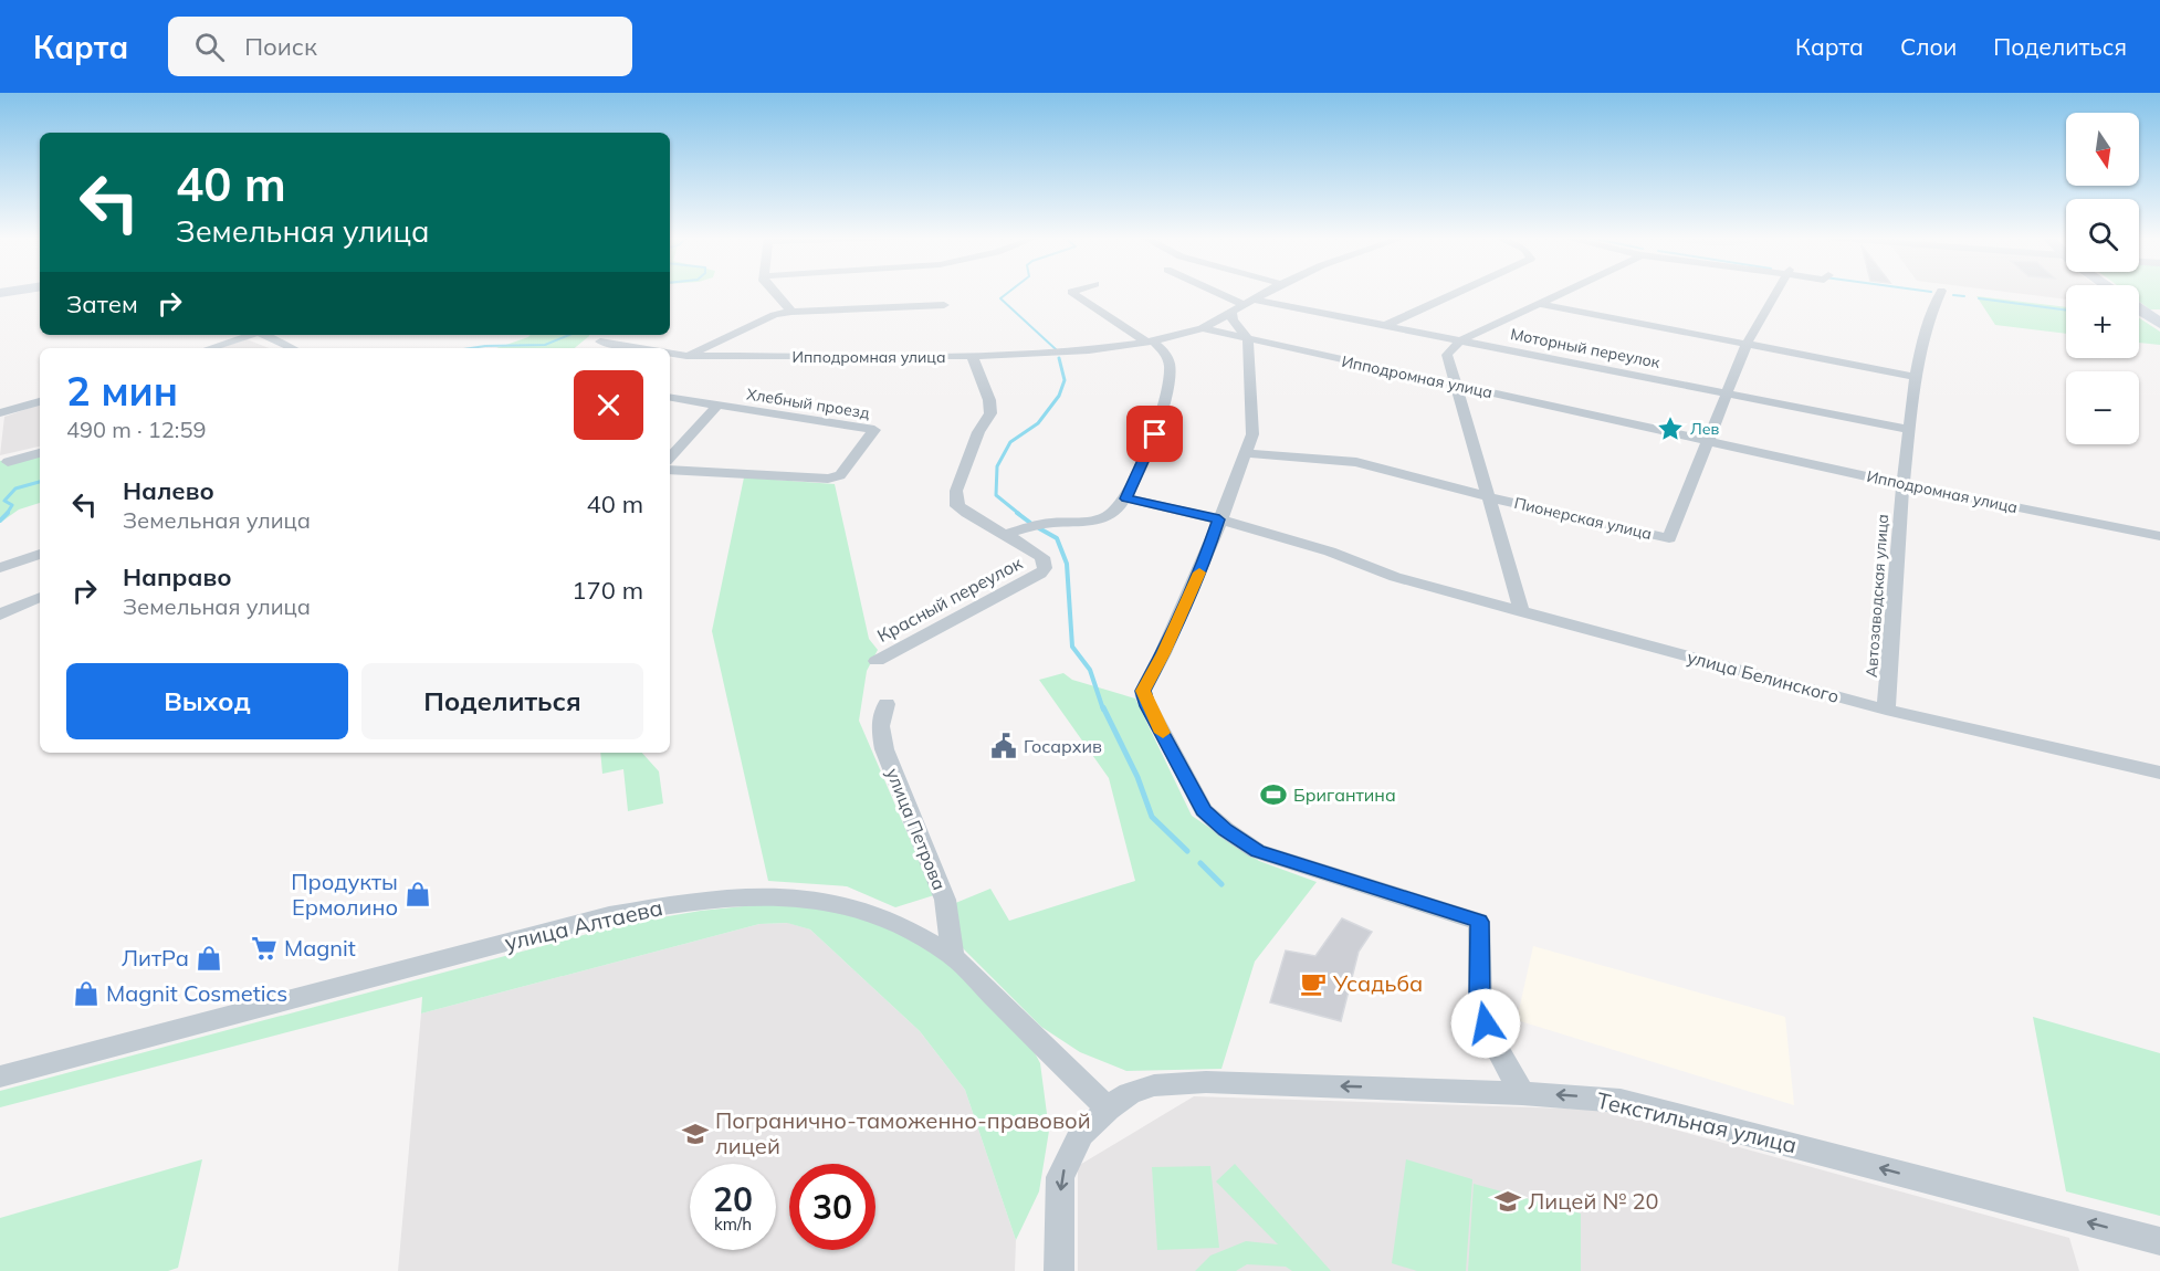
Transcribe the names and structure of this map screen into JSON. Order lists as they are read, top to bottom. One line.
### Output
{"streets":{"street":["Моторный переулок","Ипподромная улица","Хлебный проезд","Пионерская улица","Автозаводская улица","Красный переулок","улица Белинского","улица Петрова","улица Алтаева","Текстильная улица"]},"crossings":[["Моторный переулок","Пионерская улица"],["Моторный переулок","Автозаводская улица"],["Ипподромная улица","Пионерская улица"],["Ипподромная улица","Автозаводская улица"],["Ипподромная улица","Красный переулок"],["Автозаводская улица","улица Белинского"],["улица Петрова","улица Алтаева"],["улица Алтаева","Текстильная улица"]],"one_way":["Текстильная улица"],"places":{"place":["Лев"],"public building":["Госархив"],"sports":["Бригантина"],"shop":["Продукты Ермолино","ЛитРа","Magnit Cosmetics"],"supermarket":["Magnit"],"cafe":["Усадьба"],"school or university":["Погранично-таможенно-правовой лицей","Лицей № 20"]},"north":"bottom","page":{"header":"Карта","search":"Поиск","nav":["Карта","Слои","Поделиться"],"map_buttons":["+","−"],"turn":["40 m","Земельная улица"],"then":"Затем","heading":["2 мин","490 m · 12:59"],"list":[{"name":"Налево","note":"Земельная улица","value":"40 m"},{"name":"Направо","note":"Земельная улица","value":"170 m"}],"buttons":["Выход","Поделиться"],"speed":"20 km/h","limit":"30"}}
